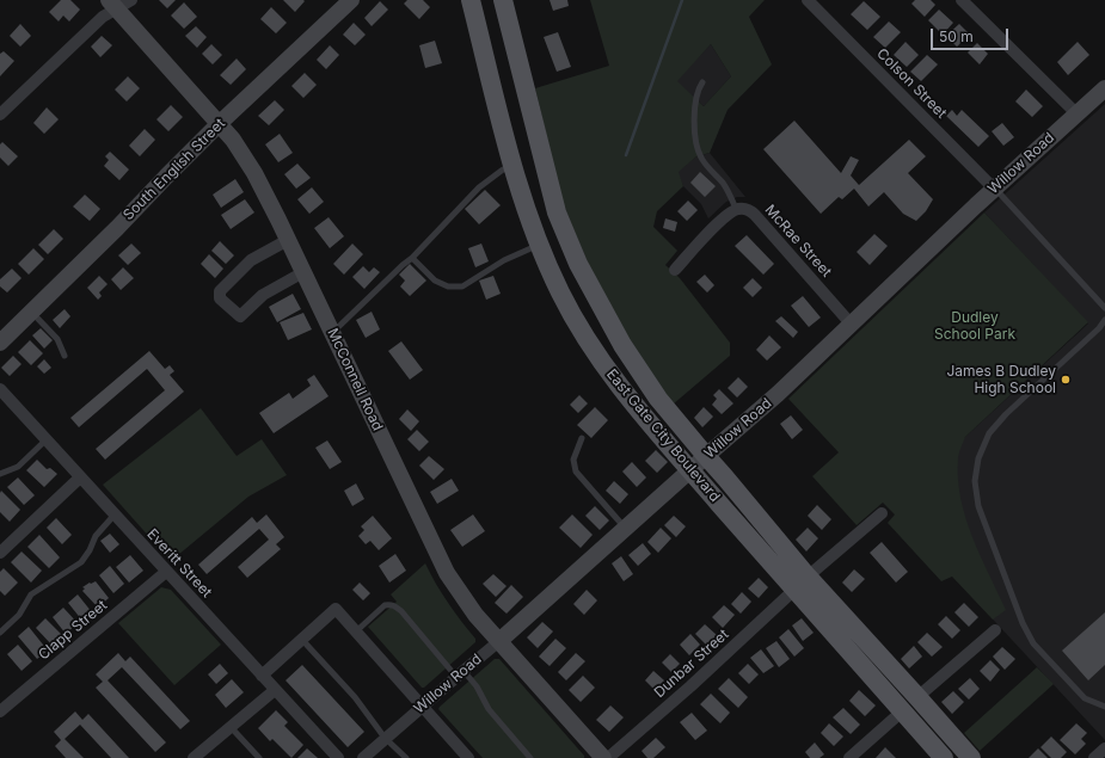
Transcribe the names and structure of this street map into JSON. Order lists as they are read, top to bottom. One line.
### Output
{"streets":{"main road":["East Gate City Boulevard"],"street":["Colson Street","Willow Road","South English Street","McRae Street","McConnell Road","Everitt Street","Clapp Street","Dunbar Street"]},"crossings":[["Colson Street","Willow Road"],["Willow Road","McRae Street"],["Willow Road","McConnell Road"],["Willow Road","East Gate City Boulevard"],["South English Street","McConnell Road"],["East Gate City Boulevard","Dunbar Street"],["Everitt Street","Clapp Street"]],"parks":["Dudley School Park"],"places":["James B Dudley High School"],"scale_bar":"50 m"}
